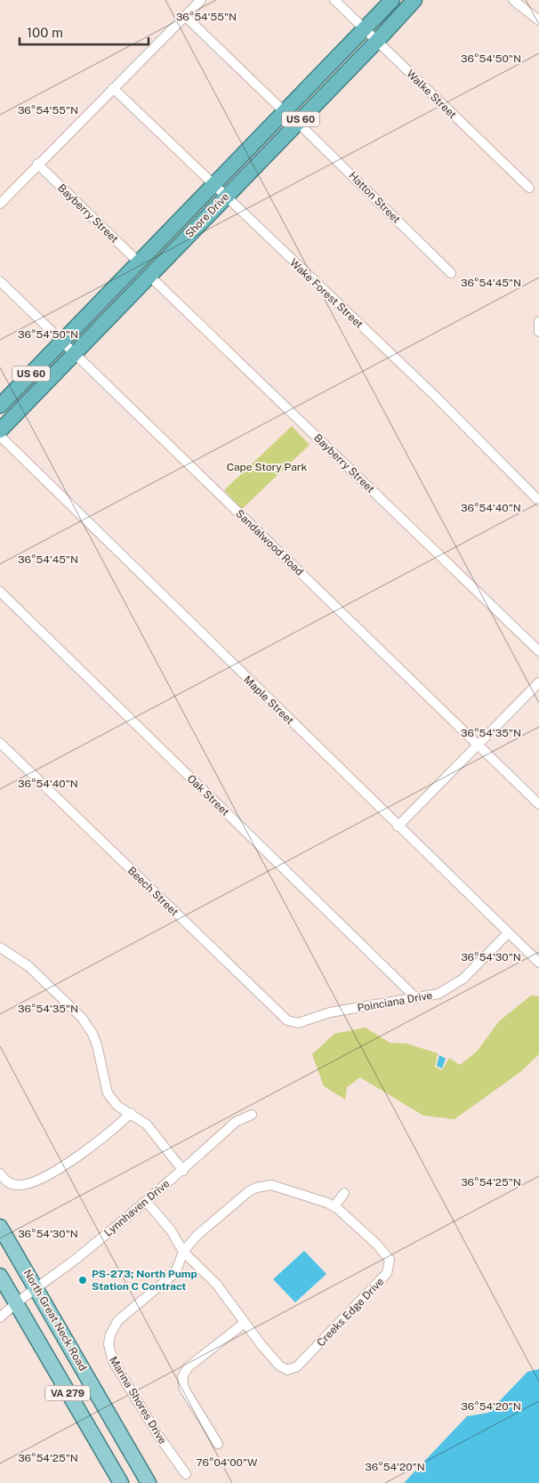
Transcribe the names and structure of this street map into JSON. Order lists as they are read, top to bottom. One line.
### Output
{"streets":{"highway":["US 60","Shore Drive"],"main road":["North Great Neck Road","VA 279"],"street":["Walke Street","Hatton Street","Bayberry Street","Wake Forest Street","Sandalwood Road","Maple Street","Oak Street","Beech Street","Poinciana Drive","Lynnhaven Drive","Creeks Edge Drive","Marina Shores Drive"]},"crossings":[["Walke Street","Shore Drive"],["Hatton Street","Shore Drive"],["Bayberry Street","Shore Drive"],["Shore Drive","Wake Forest Street"],["Shore Drive","Sandalwood Road"],["Maple Street","Poinciana Drive"],["Oak Street","Poinciana Drive"],["Beech Street","Poinciana Drive"],["Lynnhaven Drive","North Great Neck Road"],["Lynnhaven Drive","VA 279"],["Creeks Edge Drive","Marina Shores Drive"]],"parks":["Cape Story Park"],"places":["PS-273; North Pump Station C Contract"],"scale_bar":"100 m","coordinates":["36°54'55\"N","36°54'50\"N","36°54'45\"N","36°54'40\"N","36°54'35\"N","36°54'30\"N","36°54'25\"N","36°54'20\"N","76°04'00\"W"]}
